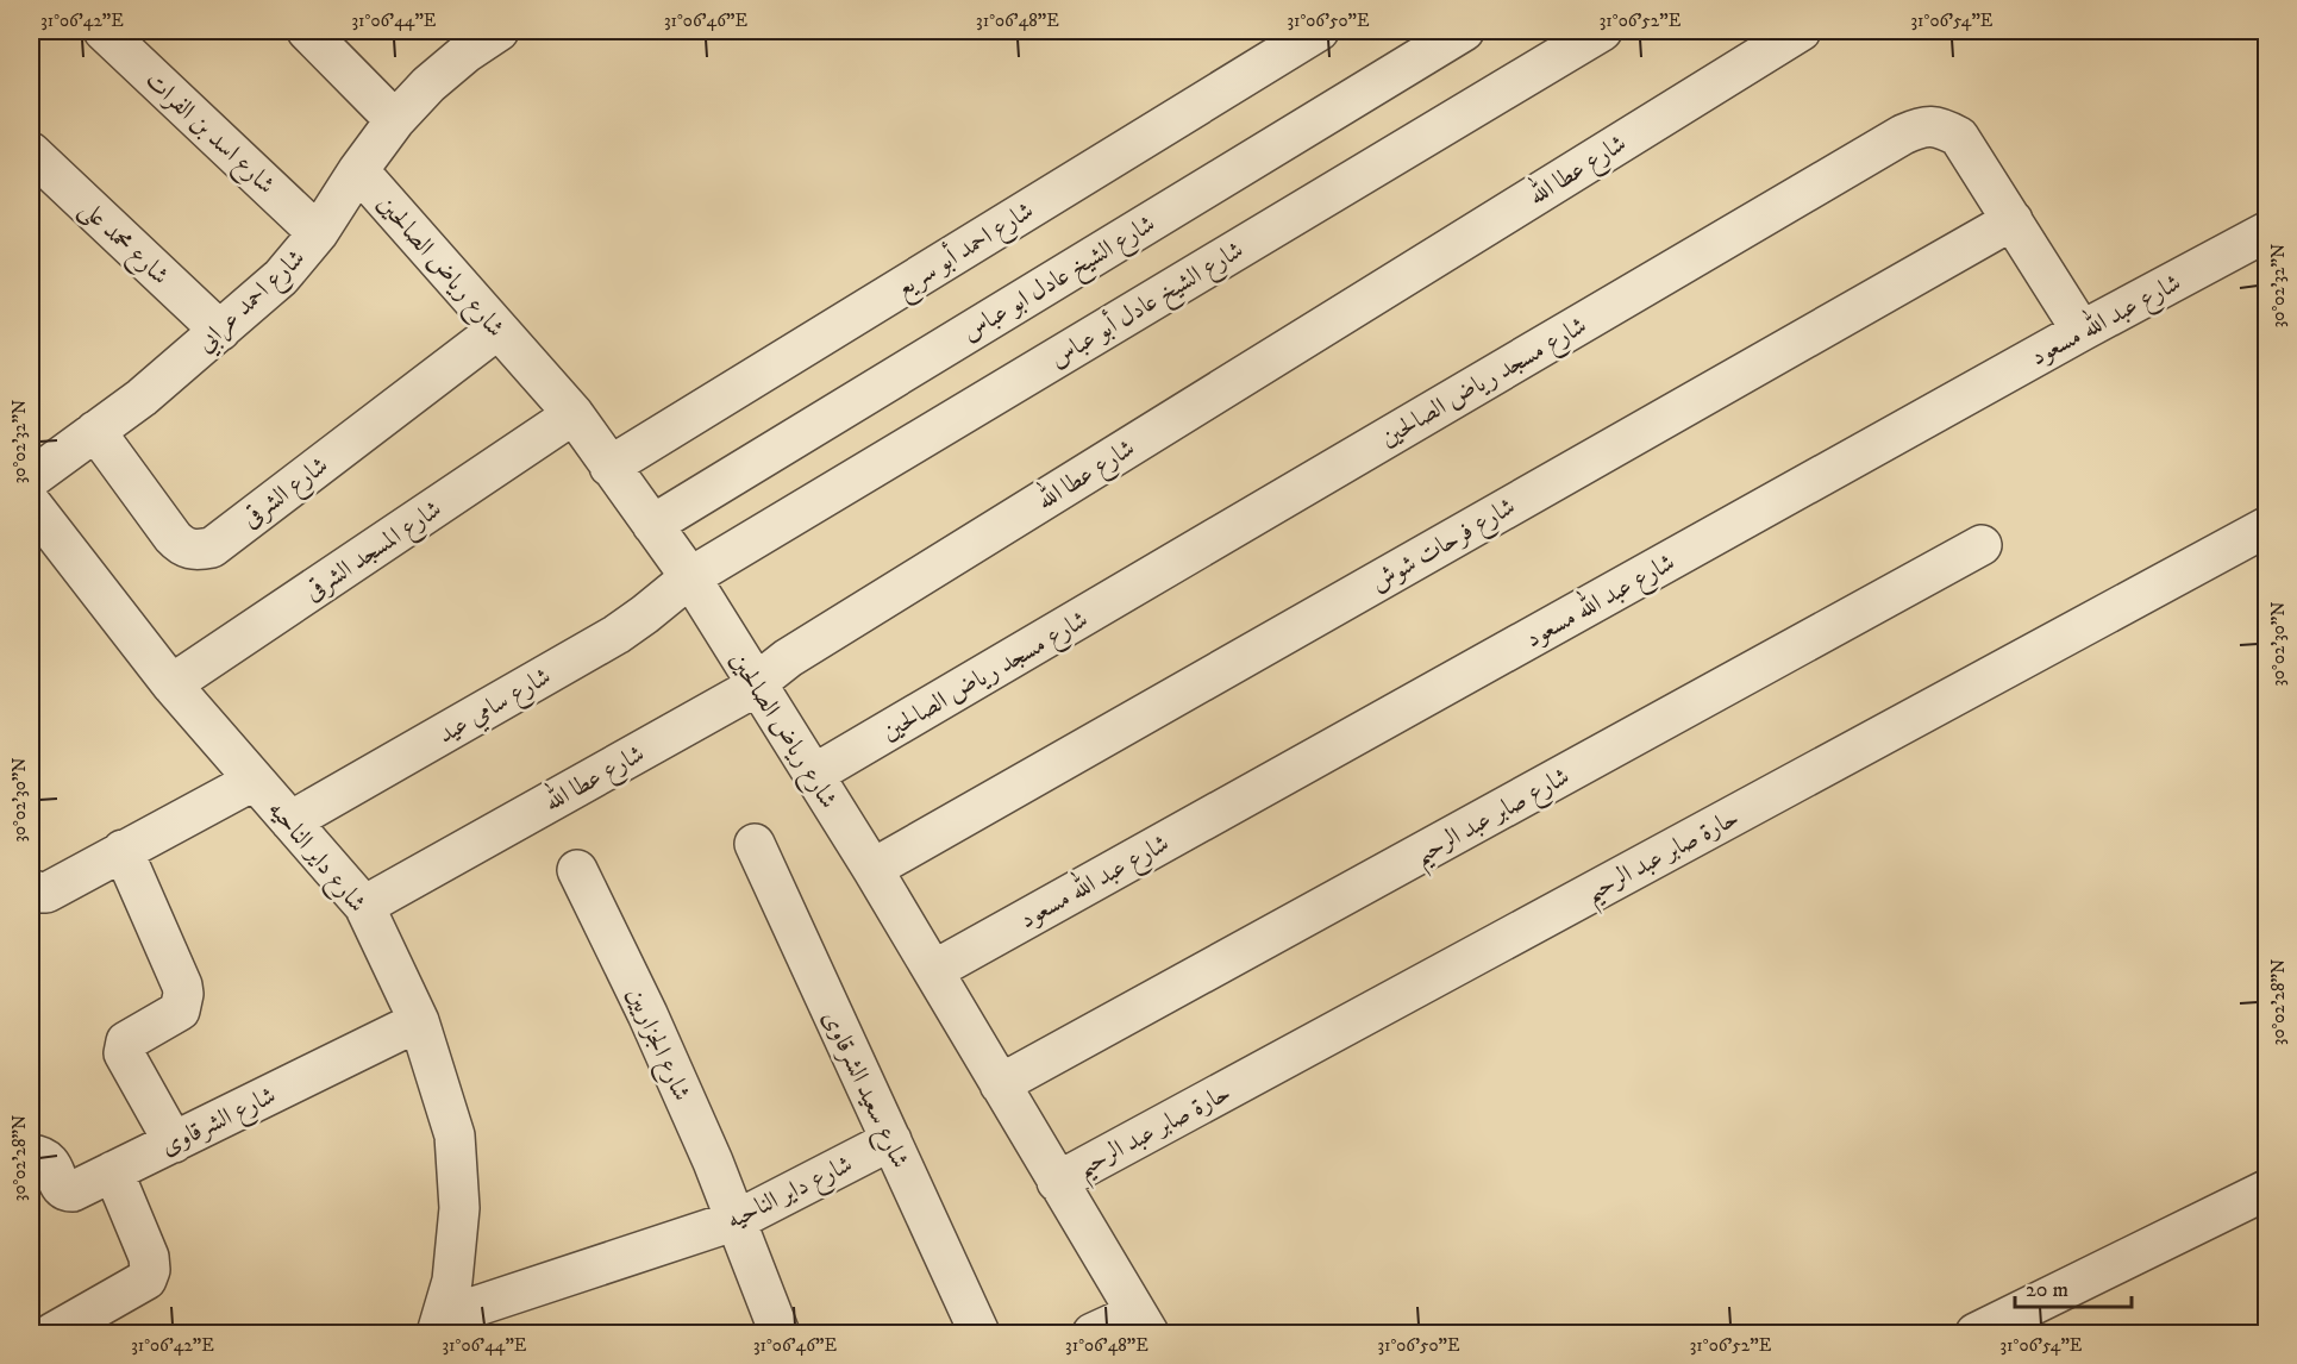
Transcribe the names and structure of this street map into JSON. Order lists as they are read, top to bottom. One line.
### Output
{"streets":{"street":["شارع اسد بن الفرات","شارع عطا الله","شارع محمد على","شارع احمد أبو سريع","شارع رياض الصالحين","شارع الشيخ عادل ابو عباس","شارع احمد عرابي","شارع الشيخ عادل أبو عباس","شارع عبد الله مسعود","شارع مسجد رياض الصالحين","شارع الشرقى","شارع فرحات شوش","شارع المسجد الشرقى","شارع سامي عيد","شارع صابر عبد الرحيم","حارة صابر عبد الرحيم","شارع داير الناحيه","شارع الجزاريين","شارع سعيد الشرقاوى","شارع الشرقاوى"]},"crossings":[["شارع اسد بن الفرات","شارع احمد عرابي"],["شارع عطا الله","شارع رياض الصالحين"],["شارع عطا الله","شارع داير الناحيه"],["شارع محمد على","شارع احمد عرابي"],["شارع احمد أبو سريع","شارع رياض الصالحين"],["شارع رياض الصالحين","شارع الشيخ عادل ابو عباس"],["شارع رياض الصالحين","شارع احمد عرابي"],["شارع رياض الصالحين","شارع الشيخ عادل أبو عباس"],["شارع رياض الصالحين","شارع عبد الله مسعود"],["شارع رياض الصالحين","شارع مسجد رياض الصالحين"],["شارع رياض الصالحين","شارع الشرقى"],["شارع رياض الصالحين","شارع فرحات شوش"],["شارع رياض الصالحين","شارع المسجد الشرقى"],["شارع رياض الصالحين","شارع سامي عيد"],["شارع رياض الصالحين","شارع صابر عبد الرحيم"],["شارع رياض الصالحين","حارة صابر عبد الرحيم"],["شارع احمد عرابي","شارع الشرقى"],["شارع الشيخ عادل أبو عباس","شارع سامي عيد"],["شارع عبد الله مسعود","شارع مسجد رياض الصالحين"],["شارع مسجد رياض الصالحين","شارع فرحات شوش"],["شارع المسجد الشرقى","شارع داير الناحيه"],["شارع سامي عيد","شارع داير الناحيه"],["شارع داير الناحيه","شارع الجزاريين"],["شارع داير الناحيه","شارع سعيد الشرقاوى"],["شارع داير الناحيه","شارع الشرقاوى"]],"scale_bar":"20 m","coordinates":["31°06'42\"E","31°06'44\"E","31°06'46\"E","31°06'48\"E","31°06'50\"E","31°06'52\"E","31°06'54\"E","30°02'32\"N","30°02'30\"N","30°02'28\"N"]}
